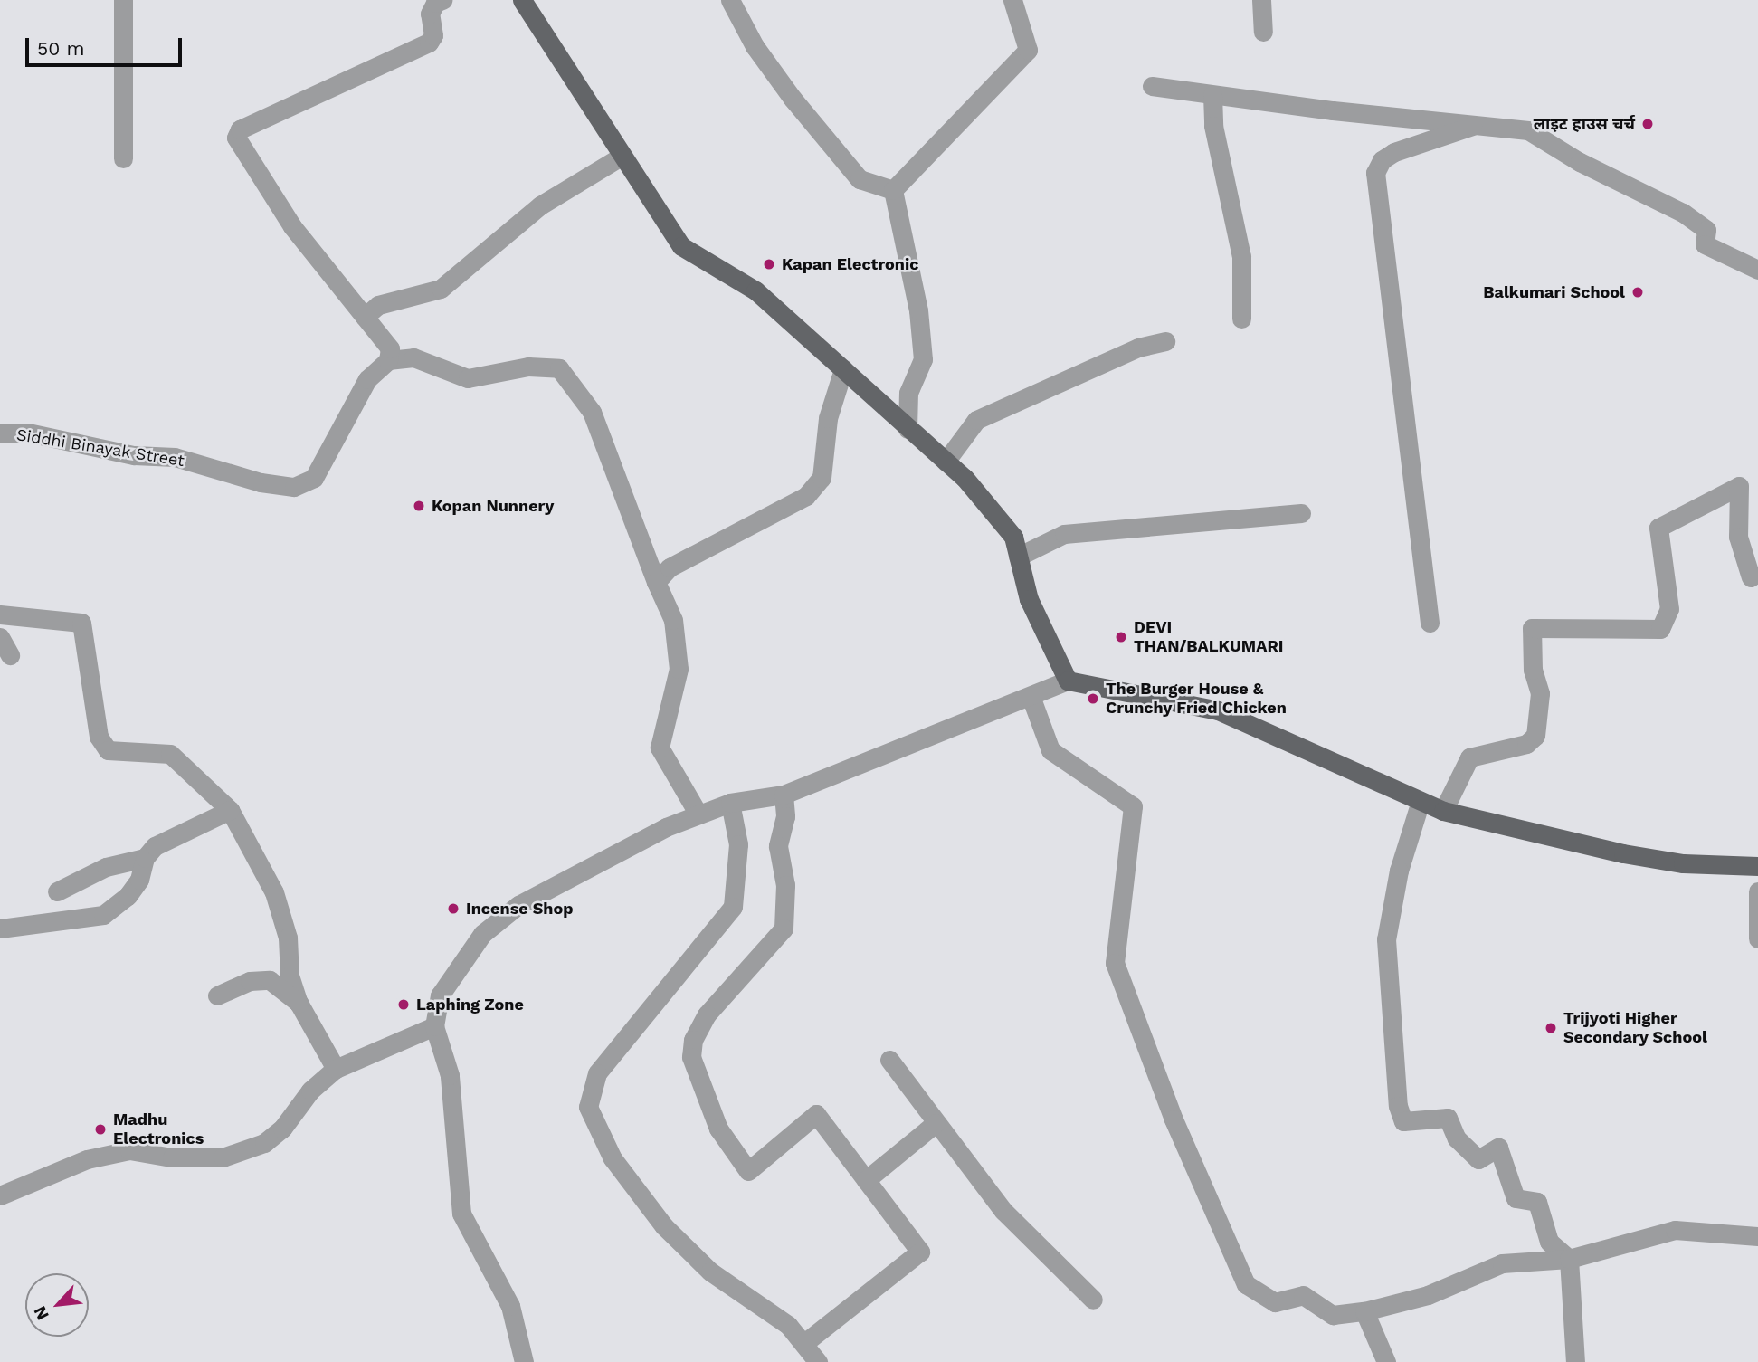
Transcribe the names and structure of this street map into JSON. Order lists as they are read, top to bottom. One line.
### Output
{"streets":{"street":["Siddhi Binayak Street"]},"places":["लाइट हाउस चर्च","Kapan Electronic","Balkumari School","Kopan Nunnery","DEVI THAN/BALKUMARI","The Burger House & Crunchy Fried Chicken","Incense Shop","Laphing Zone","Trijyoti Higher Secondary School","Madhu Electronics"],"scale_bar":"50 m","north":"bottom left"}
